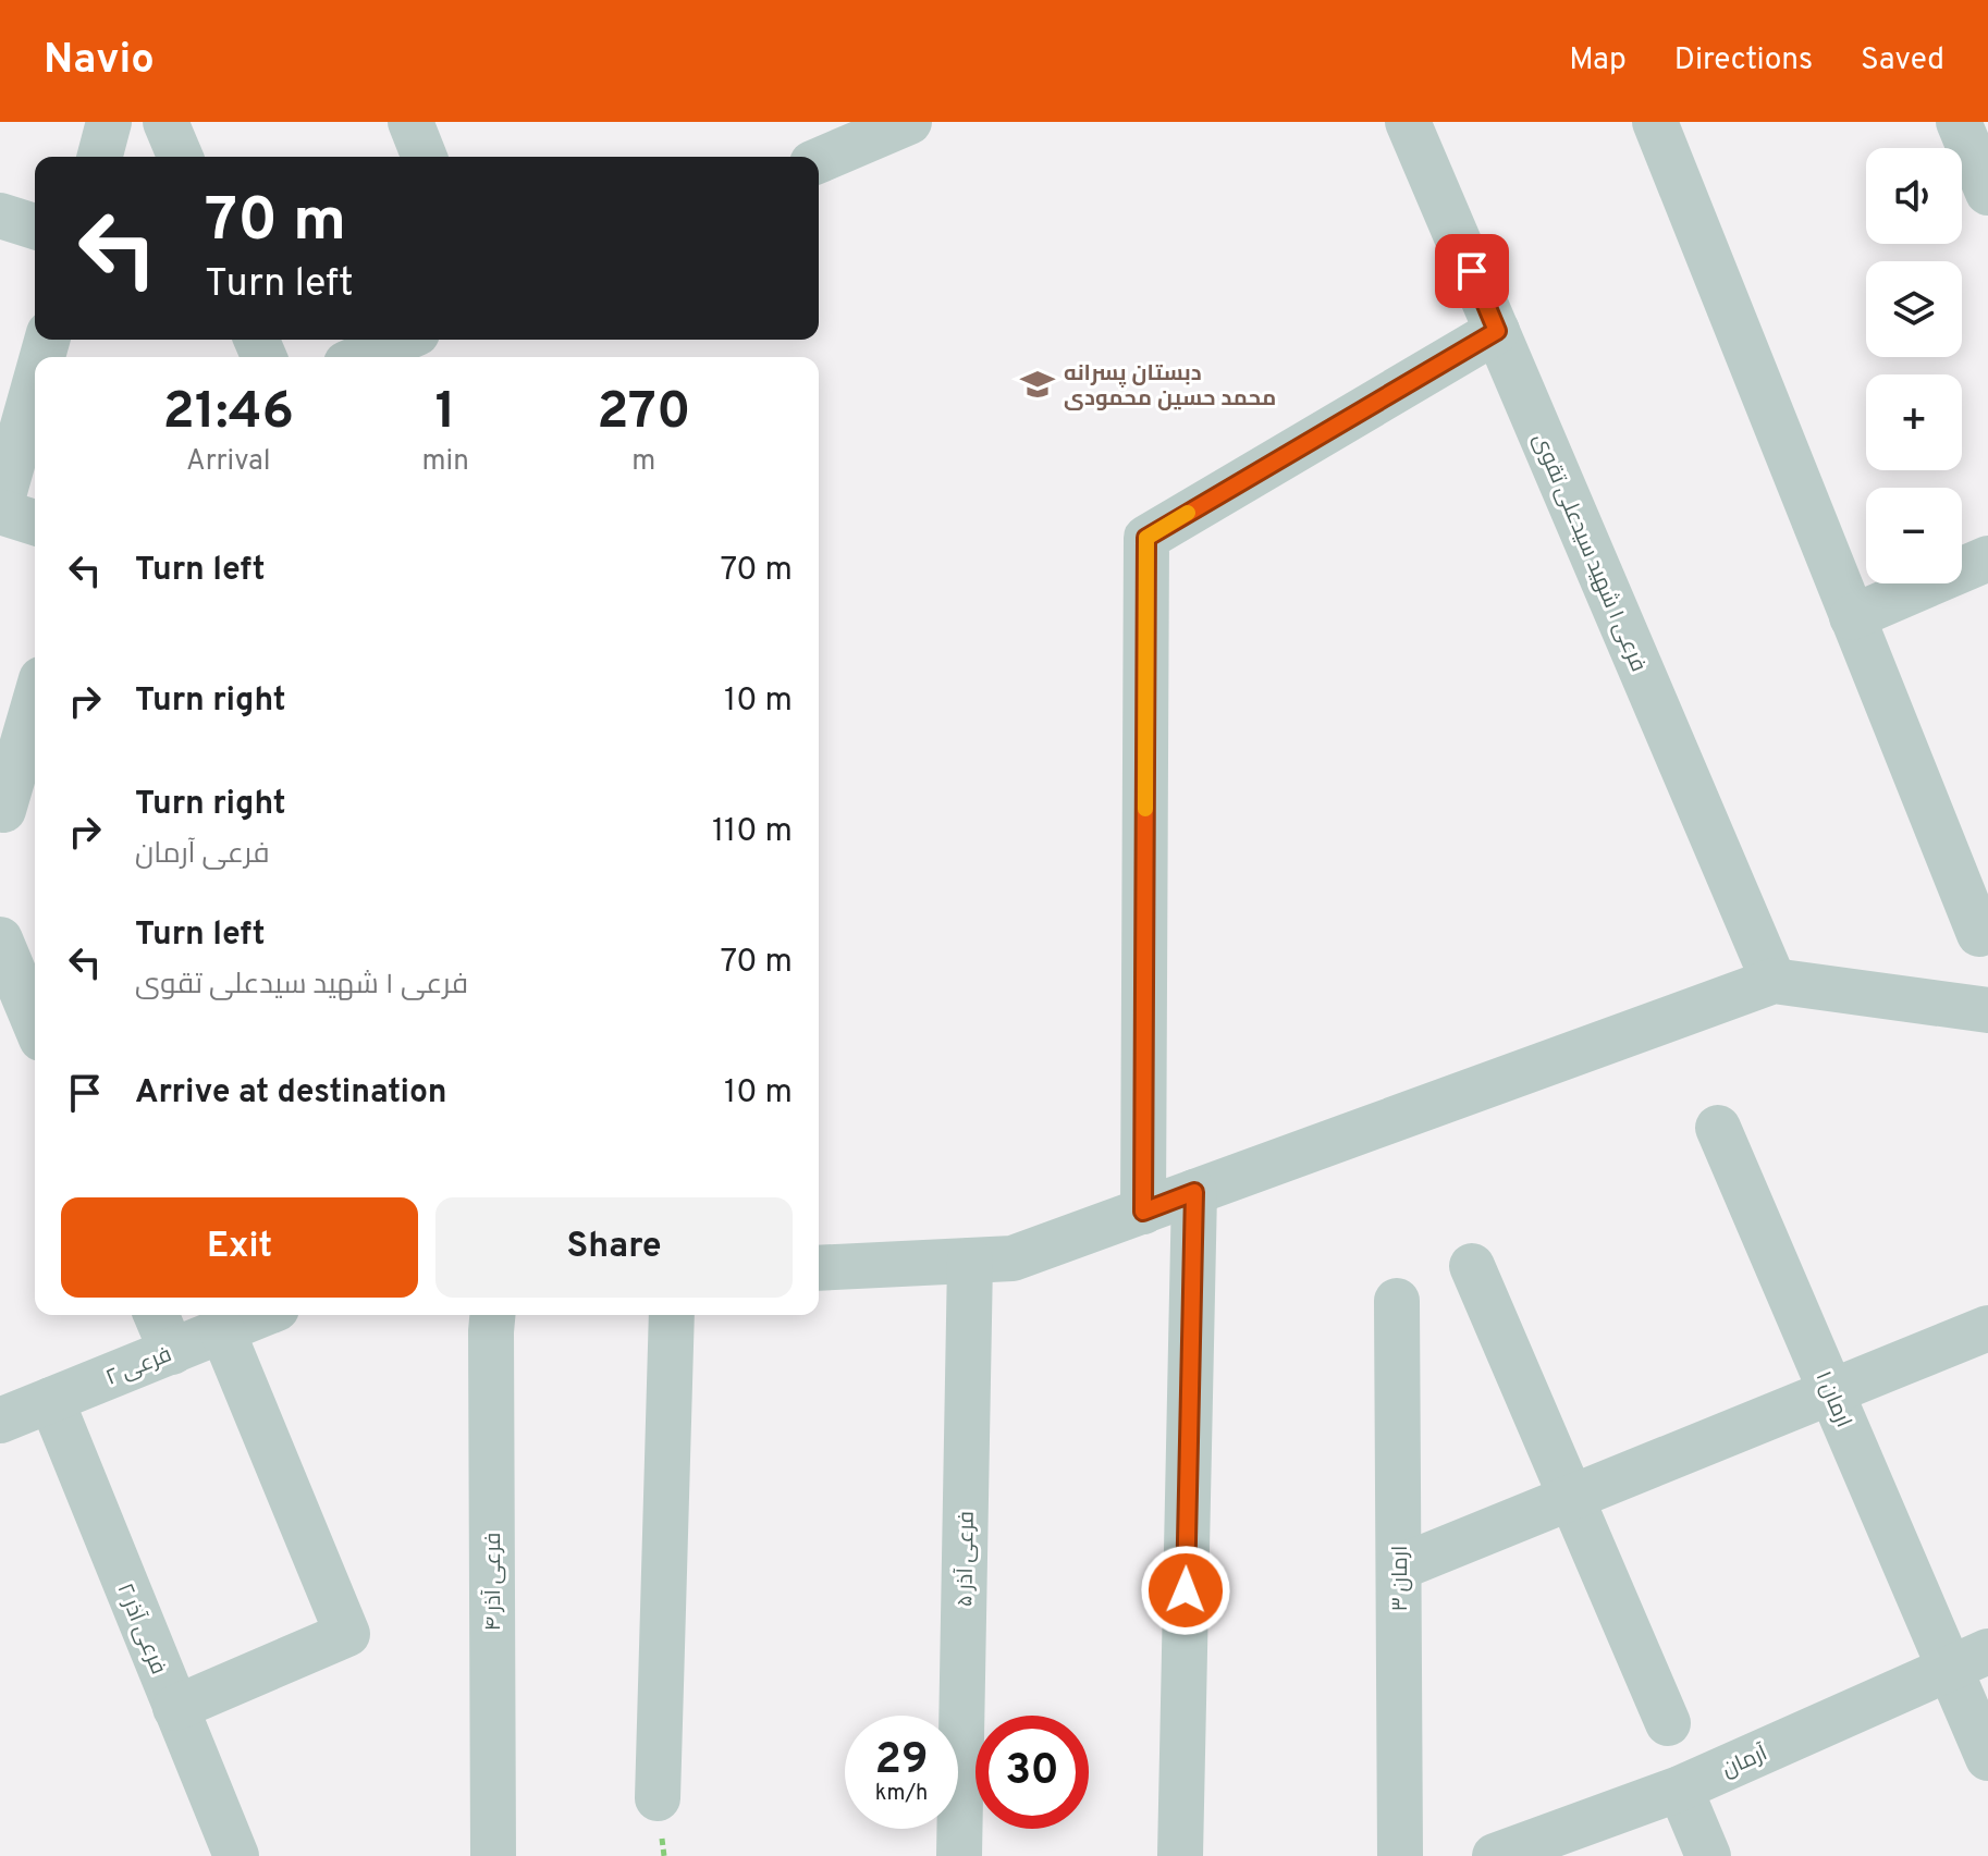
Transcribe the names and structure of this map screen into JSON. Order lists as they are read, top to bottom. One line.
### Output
{"streets":{"street":["فرعی ۱ شهید سیدعلی تقوی","فرعی ۲","ارمان ۱","فرعی آذر ۵","ارمان ۳","فرعی آذر ۴","فرعی آذر ۲","آرمان"]},"crossings":[["فرعی ۲","فرعی آذر ۲"],["ارمان ۱","آرمان"]],"places":{"school or university":["دبستان پسرانه محمد حسین محمودی"]},"page":{"header":"Navio","nav":["Map","Directions","Saved"],"map_buttons":["+","−"],"turn":["70 m","Turn left"],"eta":["21:46","Arrival","1","min","270","m"],"list":[{"name":"Turn left","value":"70 m"},{"name":"Turn right","value":"10 m"},{"name":"Turn right","note":"فرعی آرمان","value":"110 m"},{"name":"Turn left","note":"فرعی ۱ شهید سیدعلی تقوی","value":"70 m"},{"name":"Arrive at destination","value":"10 m"}],"buttons":["Exit","Share"],"speed":"29 km/h","limit":"30"}}
